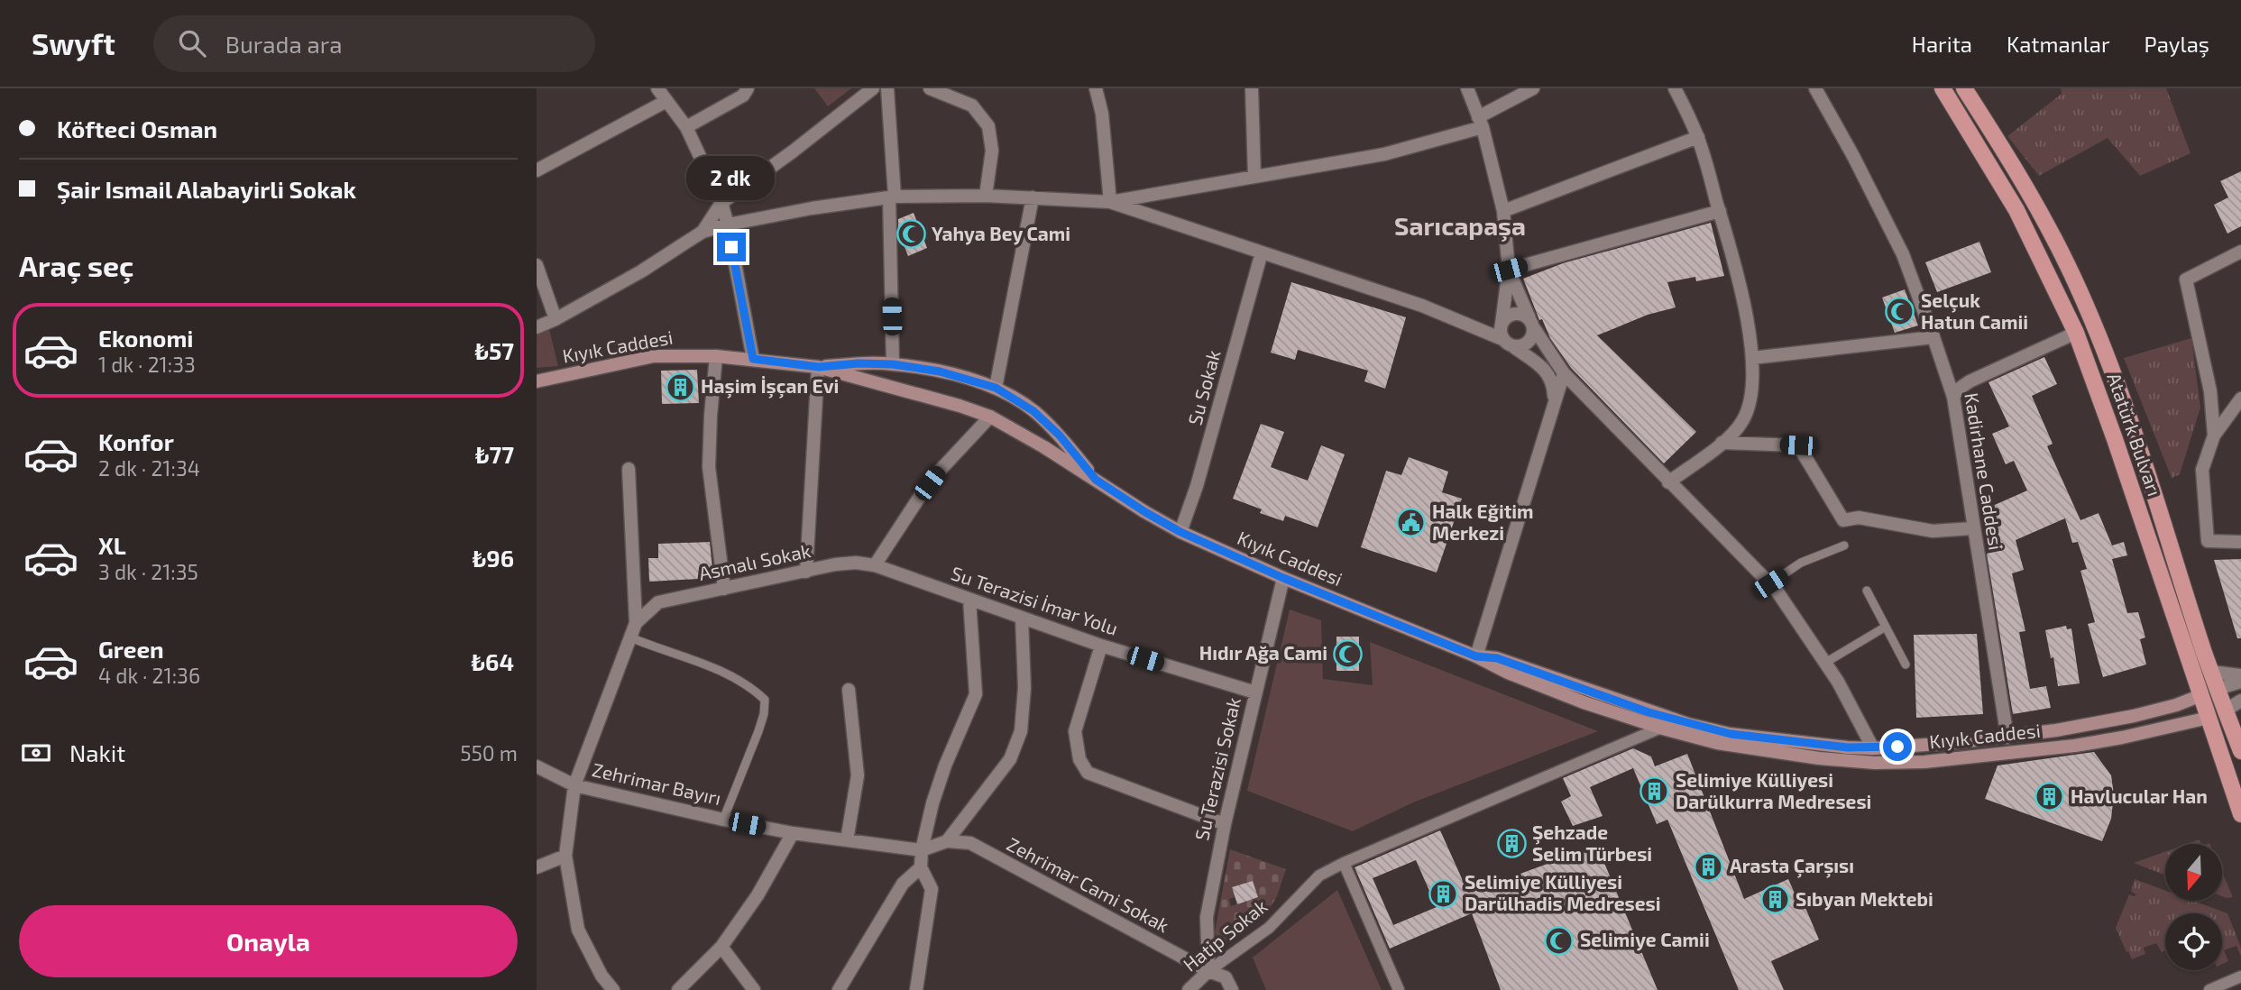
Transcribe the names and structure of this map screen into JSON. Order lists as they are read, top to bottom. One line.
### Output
{"streets":{"main road":["Kıyık Caddesi","Atatürk Bulvarı"],"street":["Su Sokak","Kadirhane Caddesi","Asmalı Sokak","Su Terazisi İmar Yolu","Su Terazisi Sokak","Zehrimar Bayırı","Zehrimar Cami Sokak","Hatip Sokak"]},"crossings":[["Kıyık Caddesi","Su Sokak"],["Kıyık Caddesi","Atatürk Bulvarı"],["Kıyık Caddesi","Kadirhane Caddesi"],["Kıyık Caddesi","Su Terazisi Sokak"],["Kıyık Caddesi","Hatip Sokak"],["Asmalı Sokak","Su Terazisi İmar Yolu"],["Asmalı Sokak","Zehrimar Bayırı"],["Su Terazisi İmar Yolu","Su Terazisi Sokak"],["Su Terazisi Sokak","Zehrimar Cami Sokak"],["Su Terazisi Sokak","Hatip Sokak"],["Zehrimar Cami Sokak","Hatip Sokak"]],"districts":["Sarıcapaşa"],"places":{"mosque":["Yahya Bey Cami","Selçuk Hatun Camii","Hıdır Ağa Cami","Selimiye Camii"],"building":["Haşim İşçan Evi","Selimiye Külliyesi Darülkurra Medresesi","Havlucular Han","Şehzade Selim Türbesi","Arasta Çarşısı","Selimiye Külliyesi Darülhadis Medresesi","Sıbyan Mektebi"],"public building":["Halk Eğitim Merkezi"]},"north":"bottom","page":{"header":"Swyft","search":"Burada ara","nav":["Harita","Katmanlar","Paylaş"],"banner":["Köfteci Osman","Şair Ismail Alabayirli Sokak"],"bubble":"2 dk","heading":"Araç seç","list":[{"name":"Ekonomi","note":"1 dk · 21:33","value":"₺57"},{"name":"Konfor","note":"2 dk · 21:34","value":"₺77"},{"name":"XL","note":"3 dk · 21:35","value":"₺96"},{"name":"Green","note":"4 dk · 21:36","value":"₺64"}],"pay":["Nakit","550 m"],"buttons":"Onayla"}}
